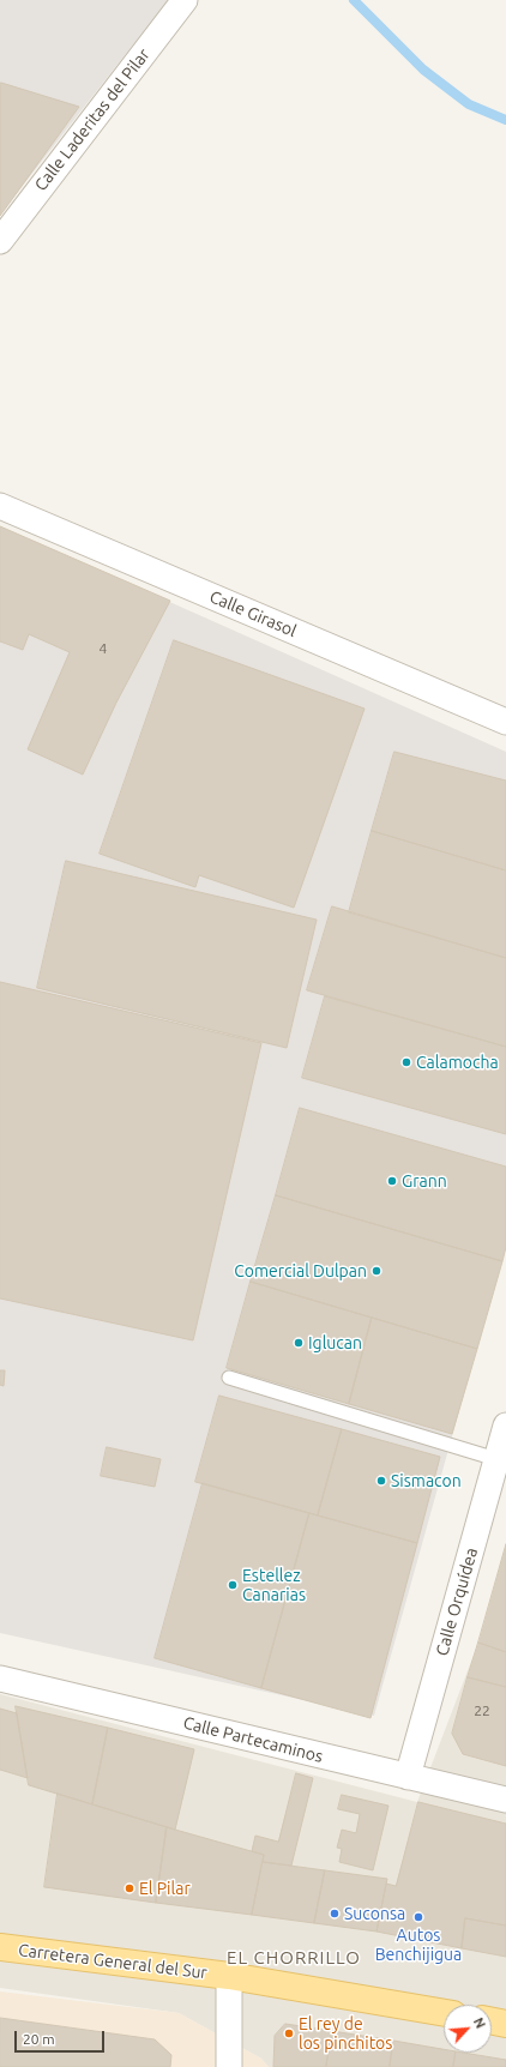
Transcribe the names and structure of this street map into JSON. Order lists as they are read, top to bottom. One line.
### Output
{"streets":{"main road":["Carretera General del Sur"],"street":["Calle Laderitas del Pilar","Calle Girasol","Calle Orquídea","Calle Partecaminos"]},"crossings":[["Calle Orquídea","Calle Partecaminos"]],"districts":["EL CHORRILLO"],"places":["Calamocha","Grann","Comercial Dulpan","Iglucan","Sismacon","Estellez Canarias","El Pilar","Suconsa","Autos Benchijigua","El rey de los pinchitos"],"house_numbers":["4","22"],"scale_bar":"20 m","north":"top right"}
